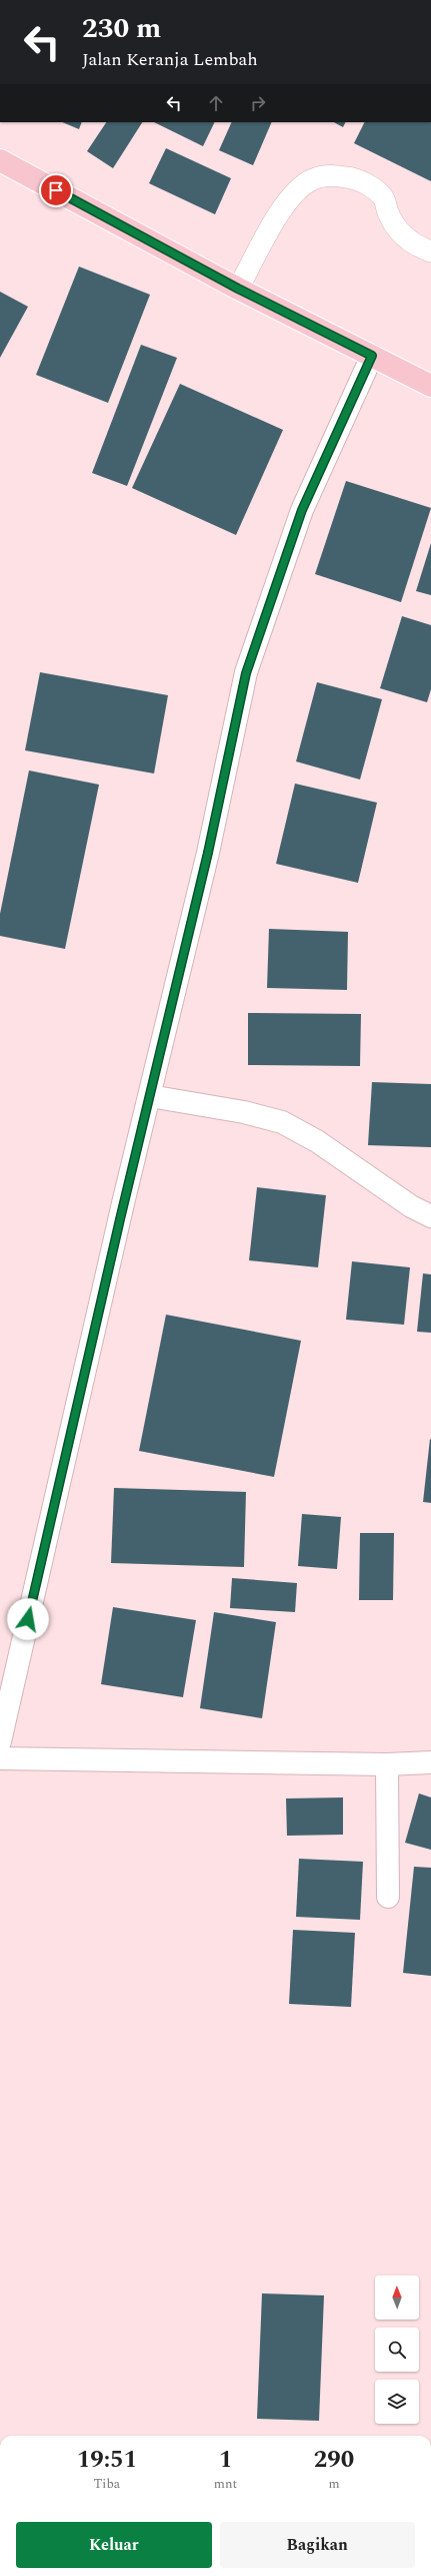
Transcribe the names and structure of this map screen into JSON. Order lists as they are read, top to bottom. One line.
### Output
{"north":"top","page":{"turn":["230 m","Jalan Keranja Lembah"],"eta":["19:51","Tiba","1","mnt","290","m"],"buttons":["Keluar","Bagikan"]}}
